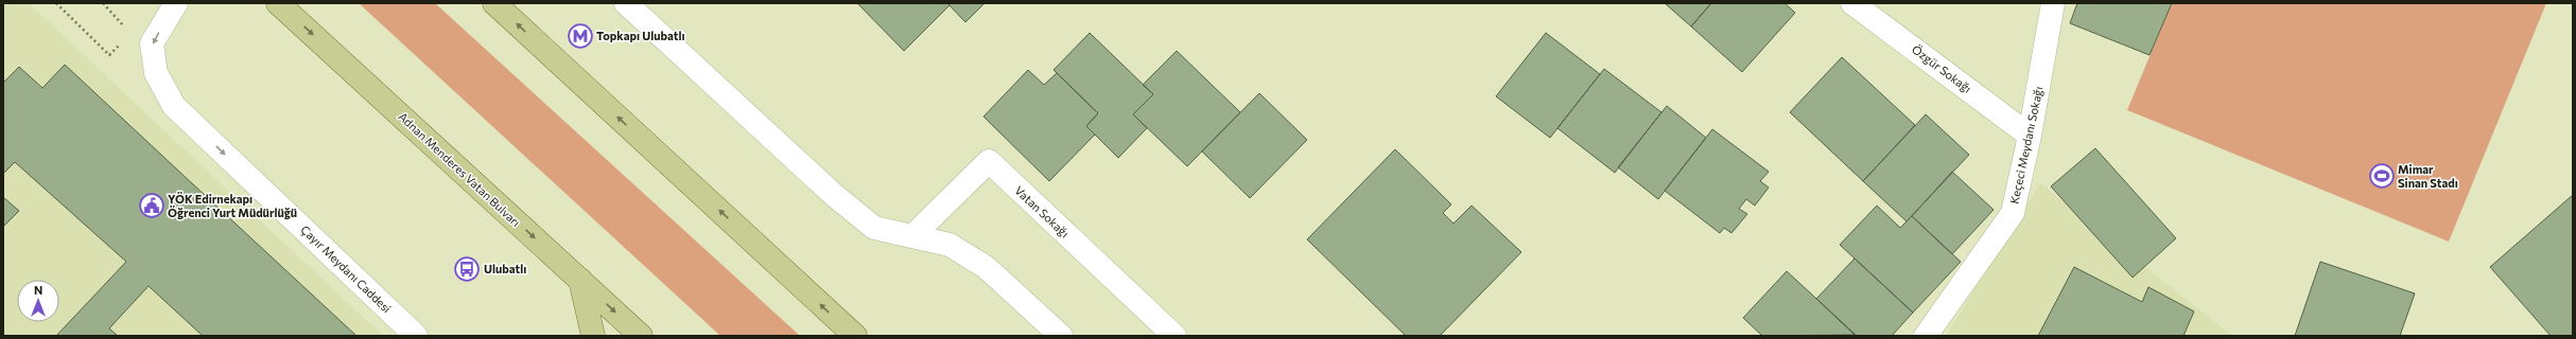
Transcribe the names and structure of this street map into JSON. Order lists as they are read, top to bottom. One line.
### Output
{"streets":{"main road":["Adnan Menderes Vatan Bulvarı"],"street":["Özgür Sokağı","Keçeci Meydanı Sokağı","Vatan Sokağı","Çayır Meydanı Caddesi"]},"crossings":[["Özgür Sokağı","Keçeci Meydanı Sokağı"]],"one_way":["Çayır Meydanı Caddesi"],"places":{"metro station":["Topkapı Ulubatlı"],"sports":["Mimar Sinan Stadı"],"public building":["YÖK Edirnekapı Öğrenci Yurt Müdürlüğü"],"bus stop":["Ulubatlı"]},"north":"top"}
